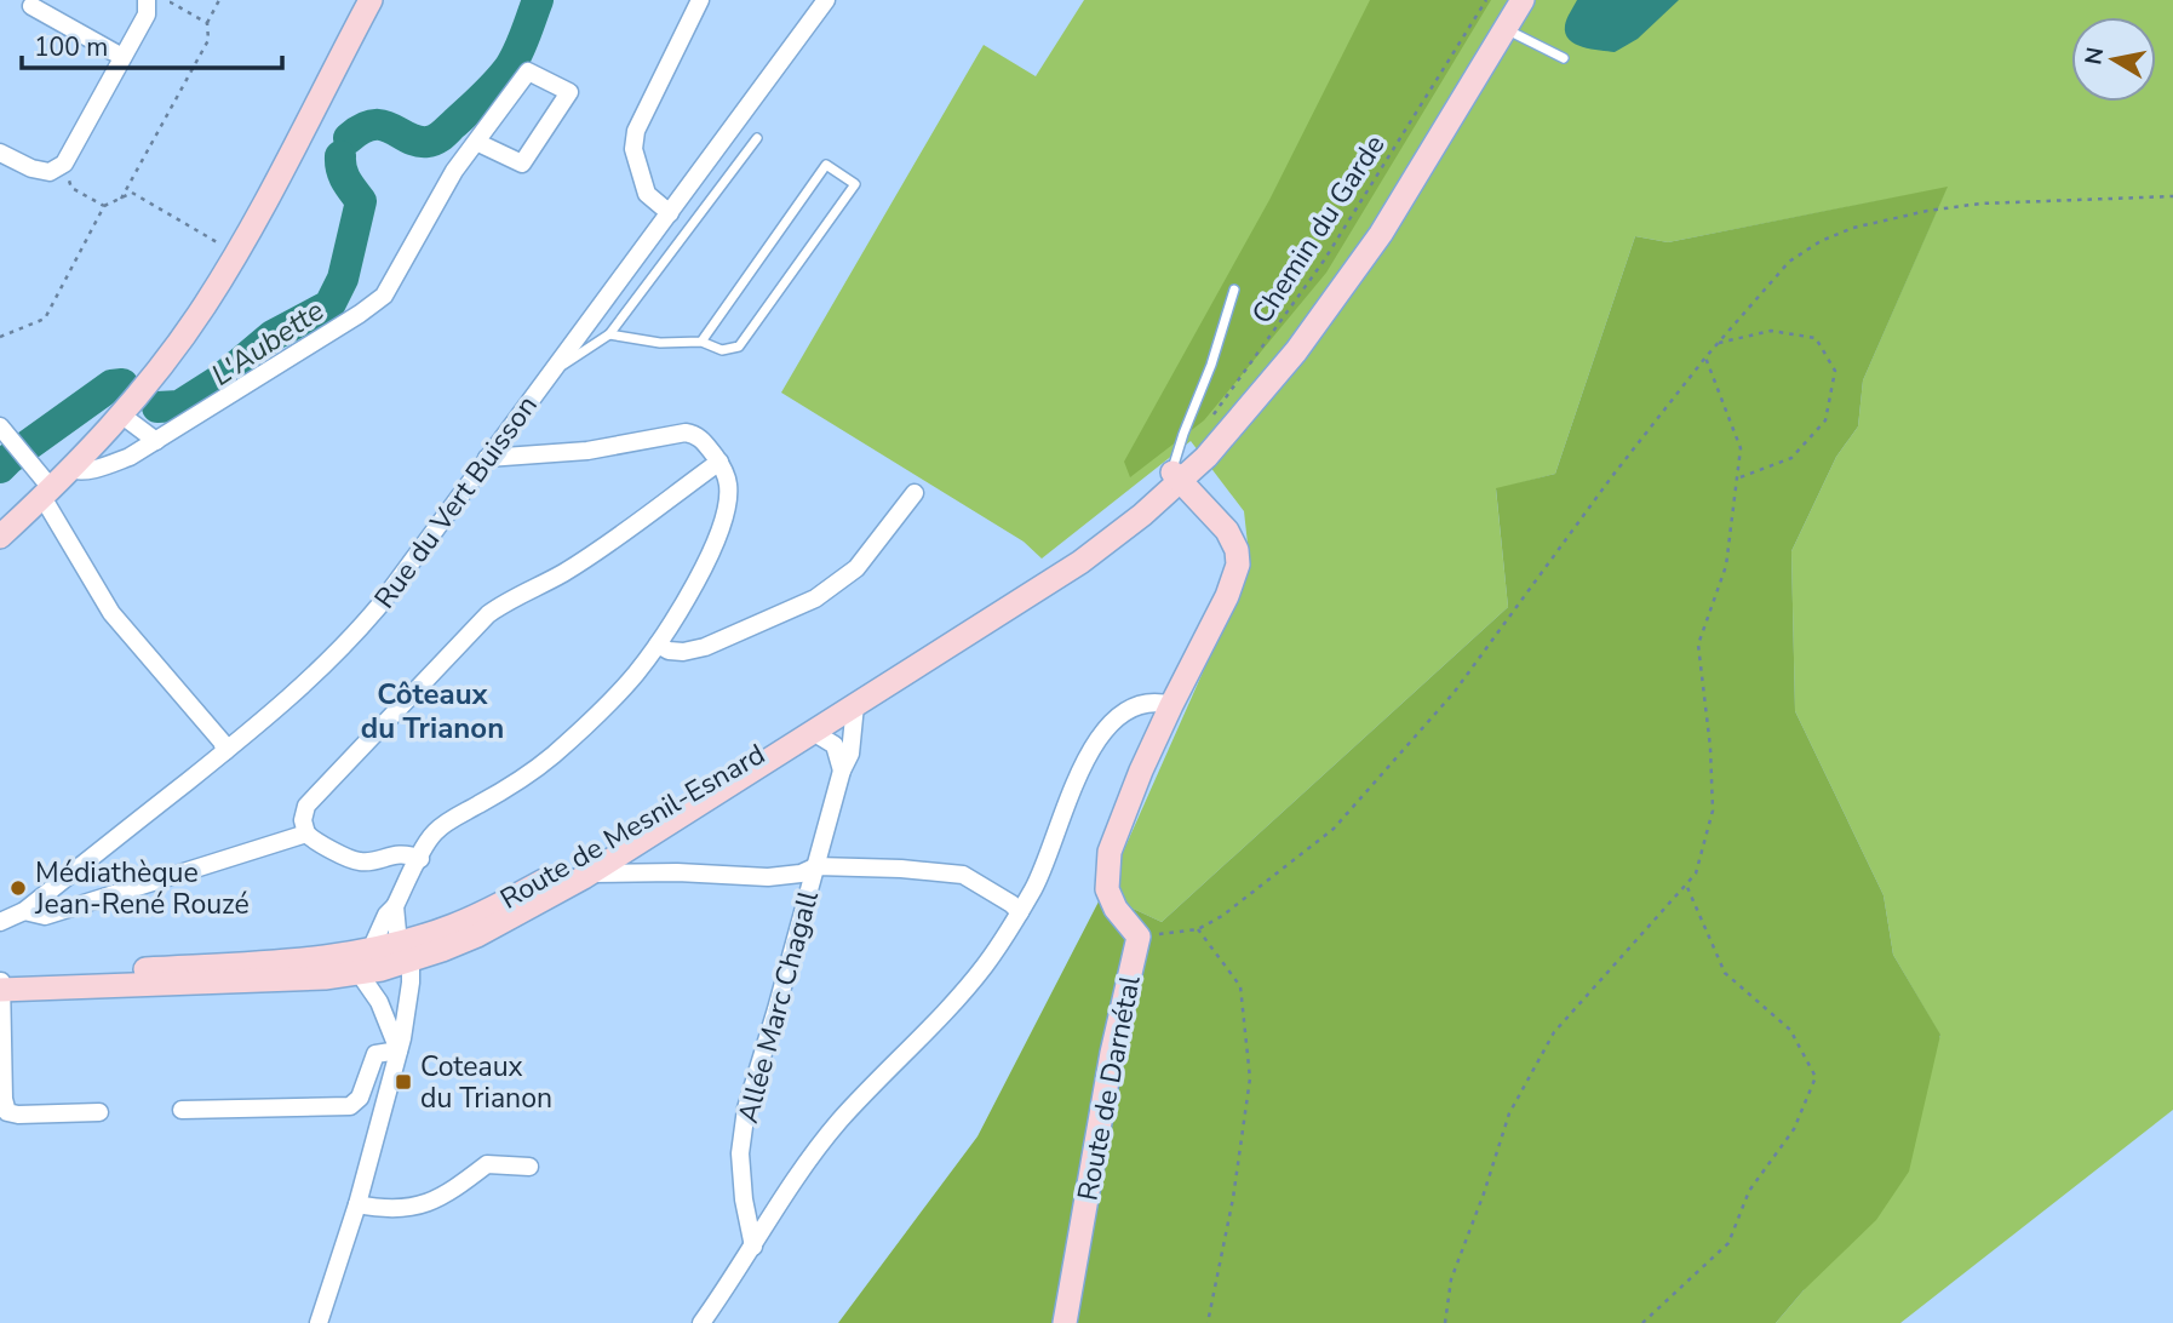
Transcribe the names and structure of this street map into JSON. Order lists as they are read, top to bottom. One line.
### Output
{"streets":{"main road":["Route de Mesnil-Esnard","Route de Darnétal"],"street":["Rue du Vert Buisson","Allée Marc Chagall"],"path":["Chemin du Garde"]},"crossings":[["Route de Mesnil-Esnard","Allée Marc Chagall"]],"districts":["Côteaux du Trianon"],"water":["L'Aubette"],"places":{"other":["Médiathèque Jean-René Rouzé"],"transit":["Coteaux du Trianon"]},"scale_bar":"100 m","north":"left"}
